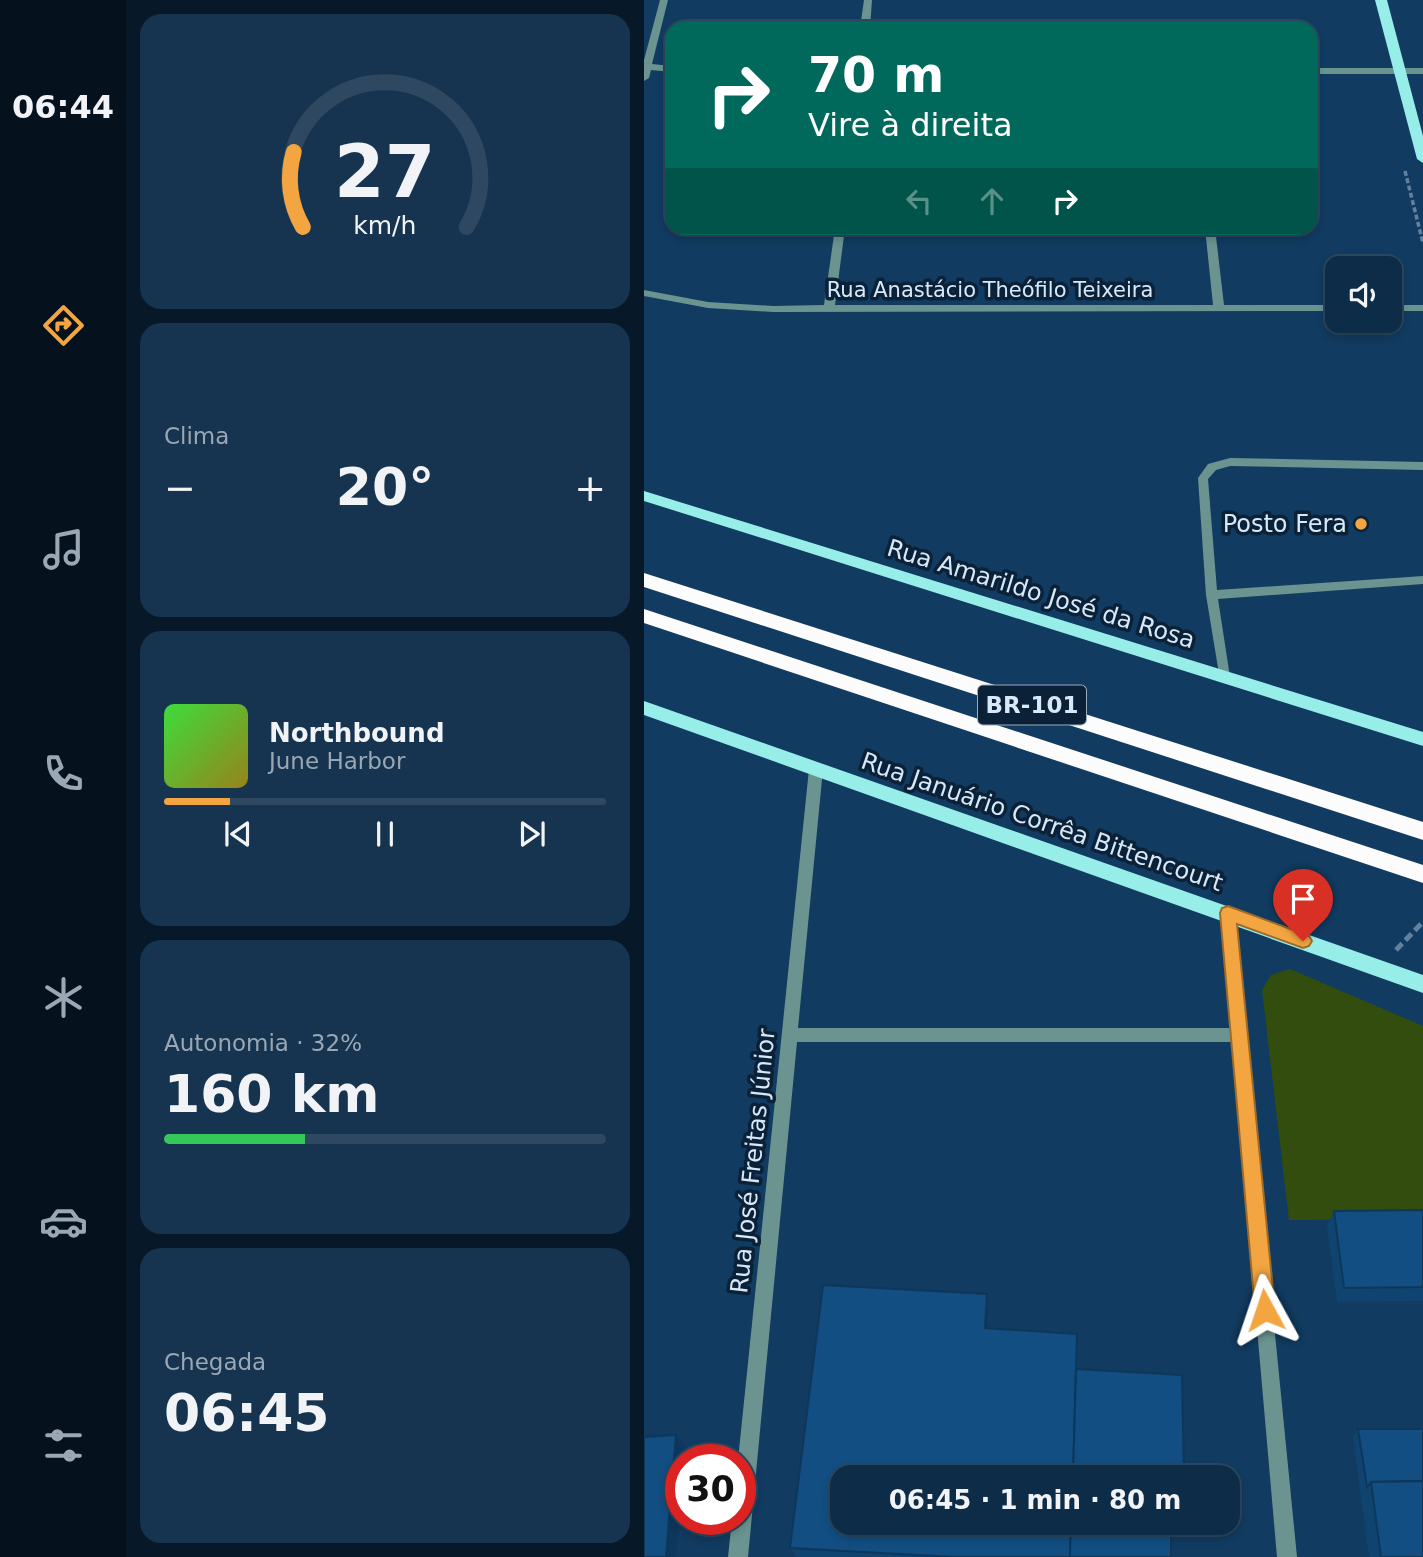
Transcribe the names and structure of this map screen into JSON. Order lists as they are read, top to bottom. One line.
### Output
{"streets":{"highway":["BR-101"],"main road":["Rua Amarildo José da Rosa","Rua Januário Corrêa Bittencourt"],"street":["Rua Anastácio Theófilo Teixeira","Rua José Freitas Júnior"]},"crossings":[["Rua Januário Corrêa Bittencourt","Rua José Freitas Júnior"]],"places":["Posto Fera"],"page":{"tabs":"06:44","turn":["70 m","Vire à direita"],"tile":["Clima",["Autonomia · 32%","160 km"],["Chegada","06:45"]],"heat":["−","20°","+"],"song":["Northbound","June Harbor"],"limit":"30","trip":"06:45 · 1 min · 80 m","gauge":["27","km/h"]}}
